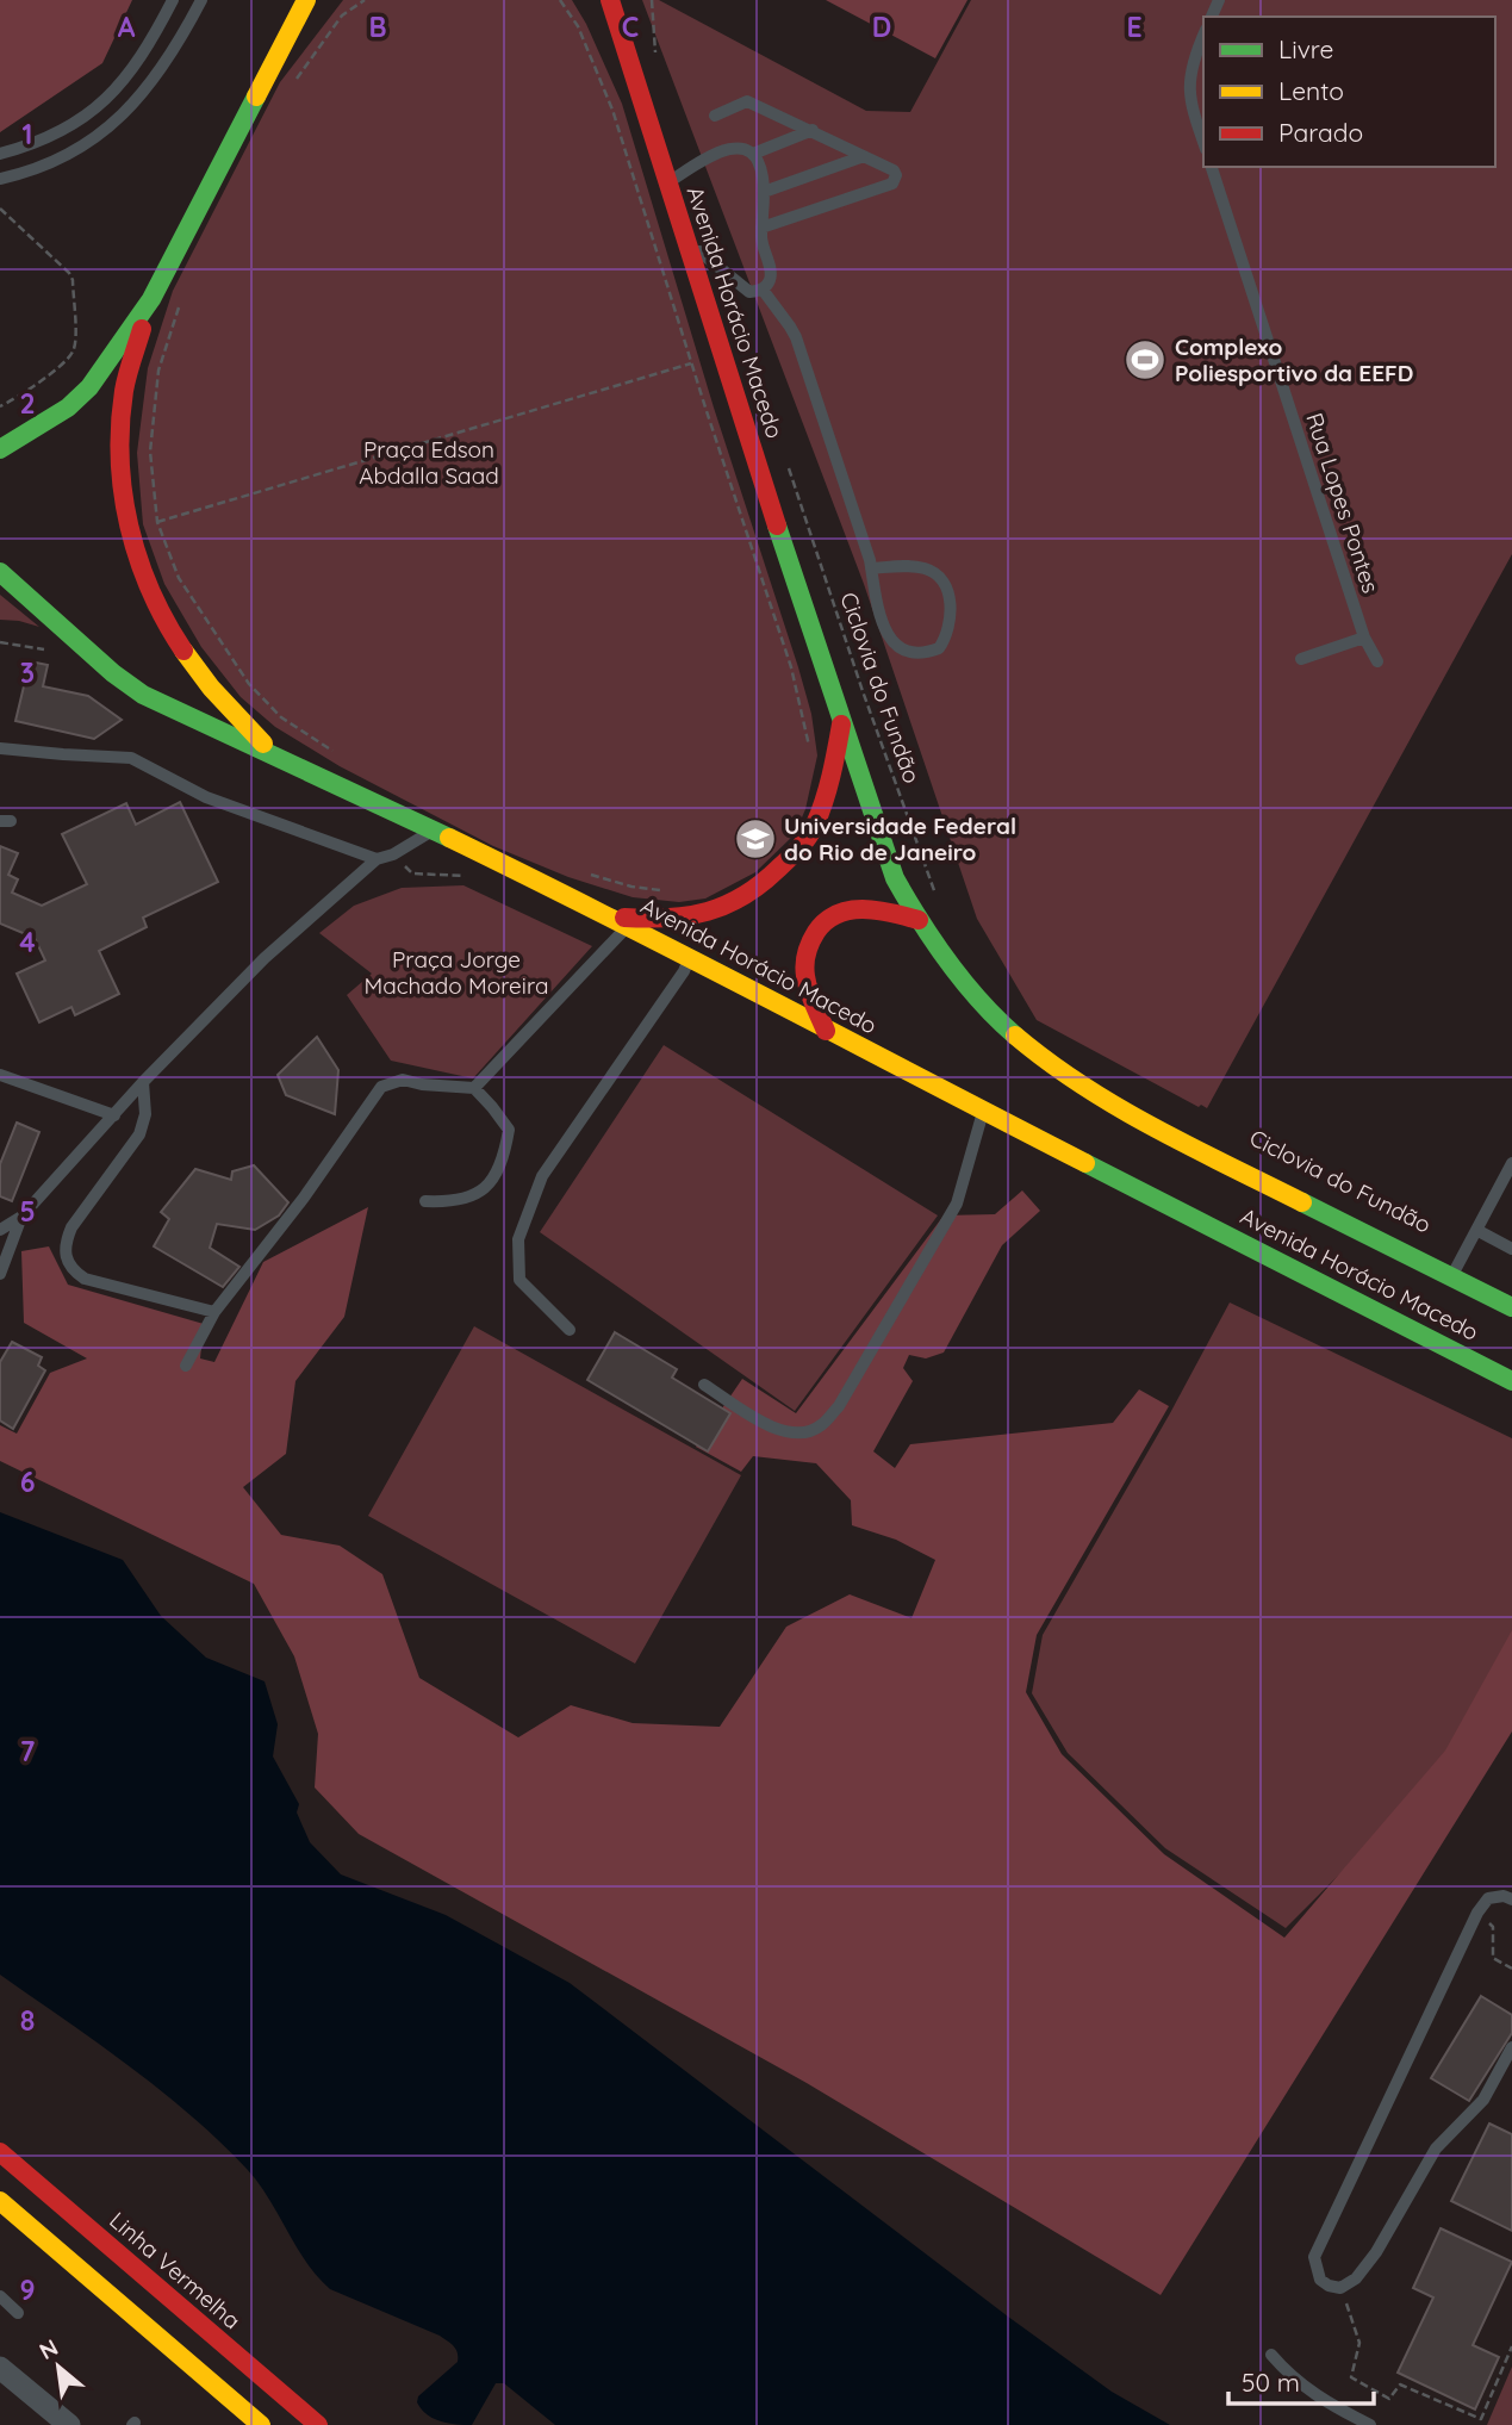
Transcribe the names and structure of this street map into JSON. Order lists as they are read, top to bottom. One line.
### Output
{"streets":{"main road":["Avenida Horácio Macedo","Linha Vermelha"],"lane":["Rua Lopes Pontes"],"path":["Ciclovia do Fundão"]},"parks":["Praça Edson Abdalla Saad","Praça Jorge Machado Moreira"],"places":{"sports":["Complexo Poliesportivo da EEFD"],"school or university":["Universidade Federal do Rio de Janeiro"]},"legend":["Livre","Lento","Parado"],"scale_bar":"50 m","north":"top left","grid":{"columns":["A","B","C","D","E"],"rows":["1","2","3","4","5","6","7","8","9"]}}
